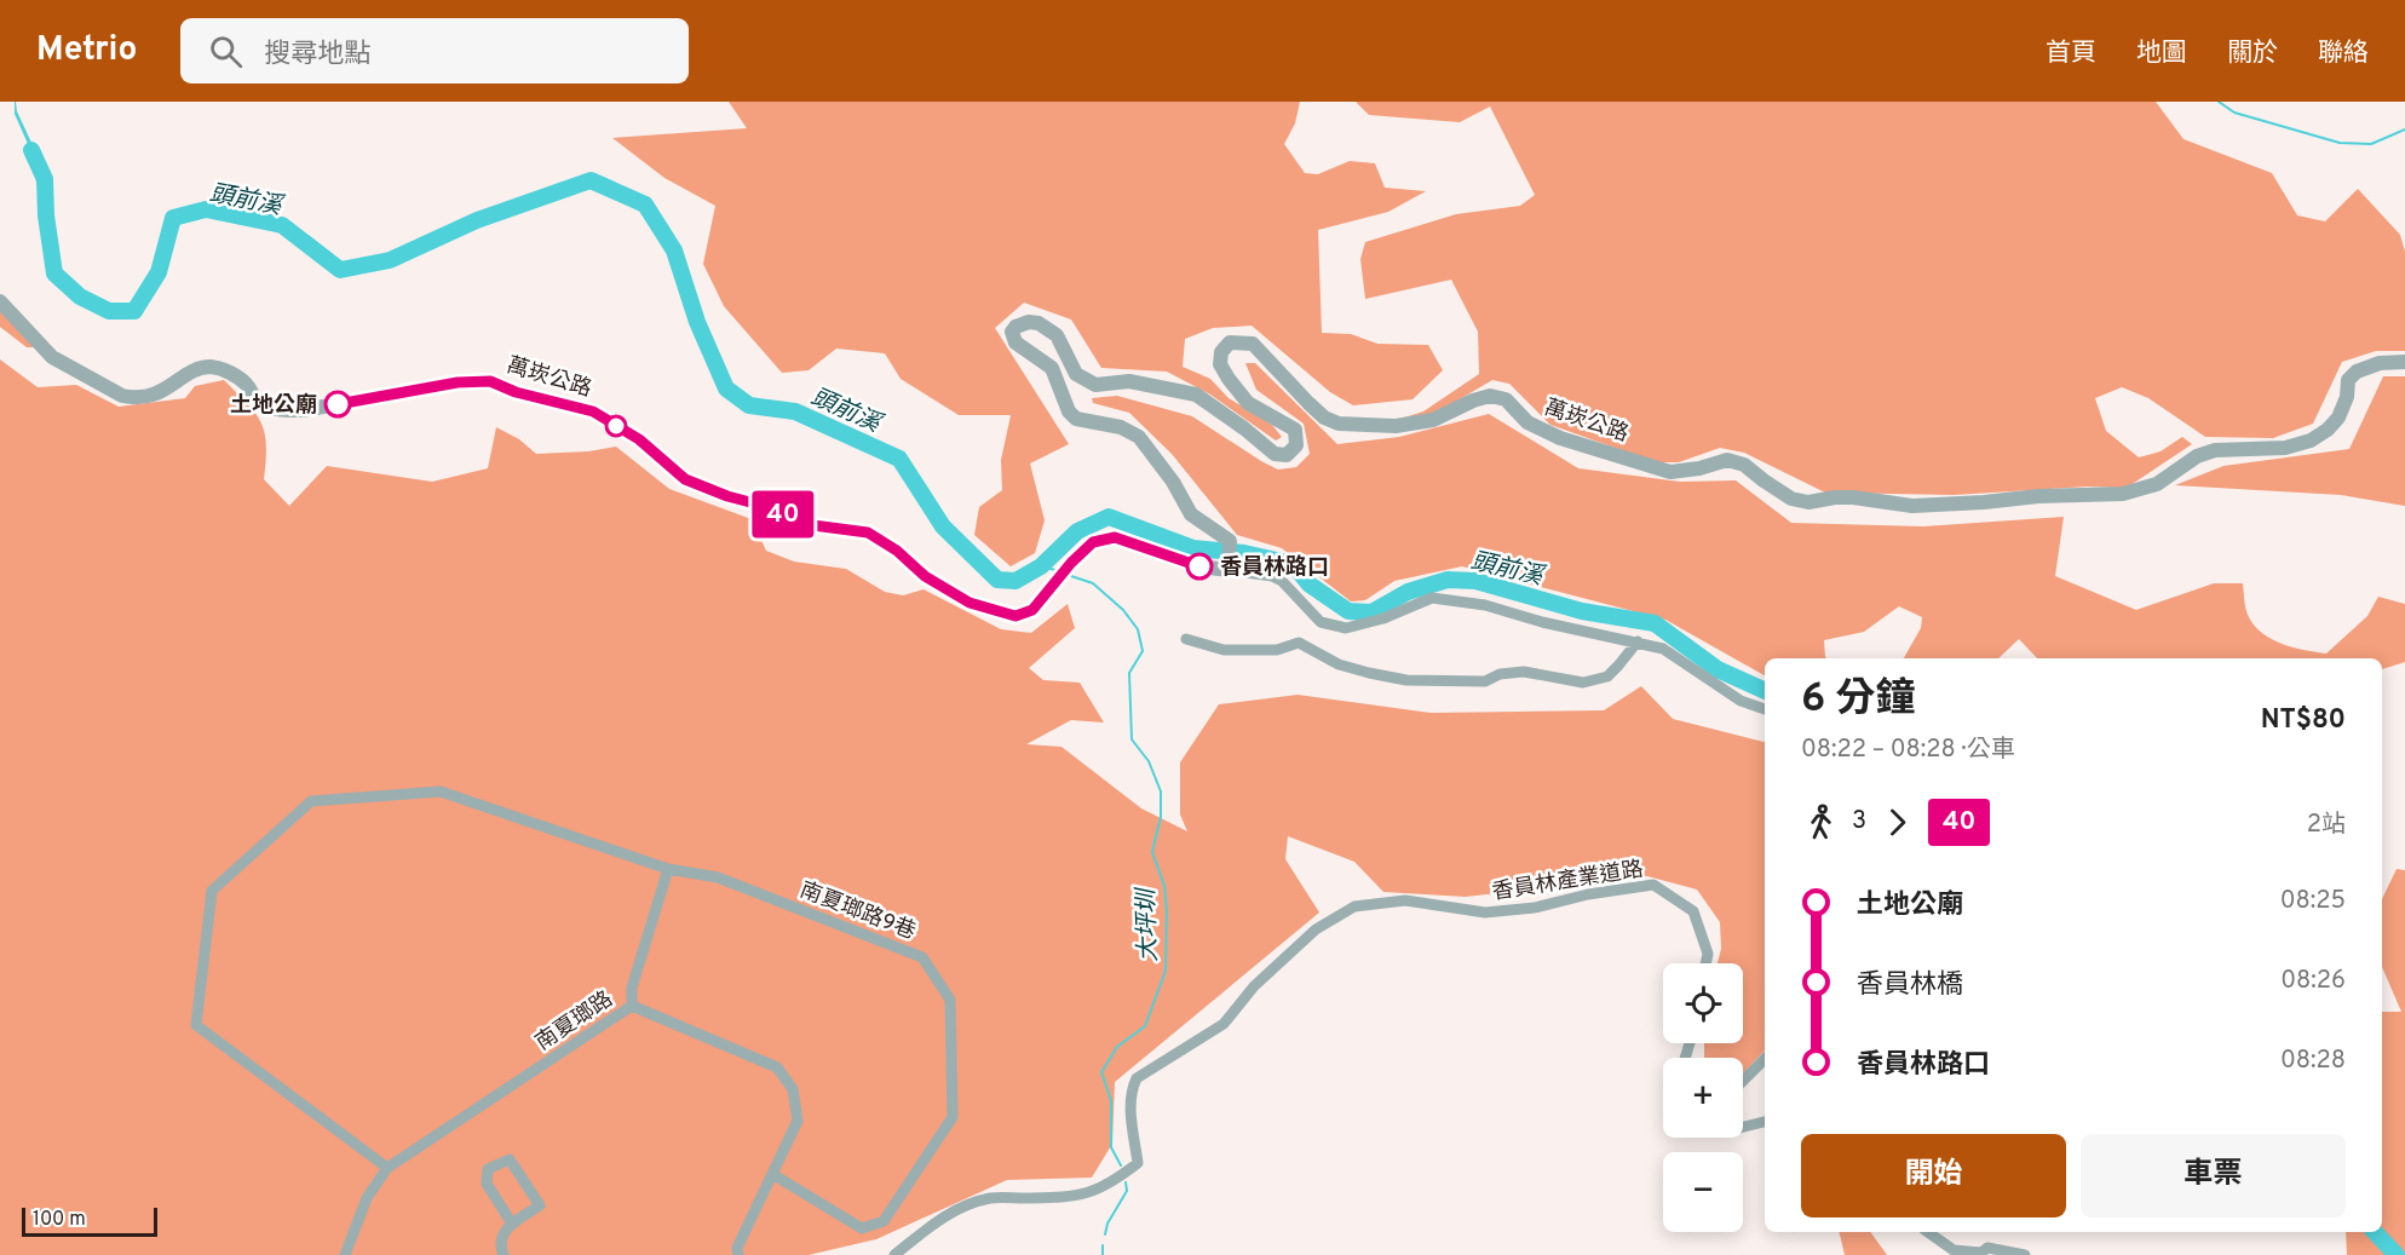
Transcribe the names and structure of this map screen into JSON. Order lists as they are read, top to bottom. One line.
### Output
{"streets":{"street":["萬崁公路","香員林產業道路","南夏瑯路9巷","南夏瑯路"]},"crossings":[["南夏瑯路9巷","南夏瑯路"]],"water":["頭前溪","大坪圳"],"places":["土地公廟","香員林路口"],"lines":["bus line 40"],"scale_bar":"100 m","page":{"header":"Metrio","search":"搜尋地點","nav":["首頁","地圖","關於","聯絡"],"on_map":"40","heading":["6 分鐘","08:22 – 08:28 · 公車","NT$80"],"legs":["3","40","2站"],"list":[{"name":"土地公廟","value":"08:25"},{"name":"香員林橋","value":"08:26"},{"name":"香員林路口","value":"08:28"}],"map_buttons":["+","−"],"buttons":["開始","車票"],"scale":"100 m"}}
